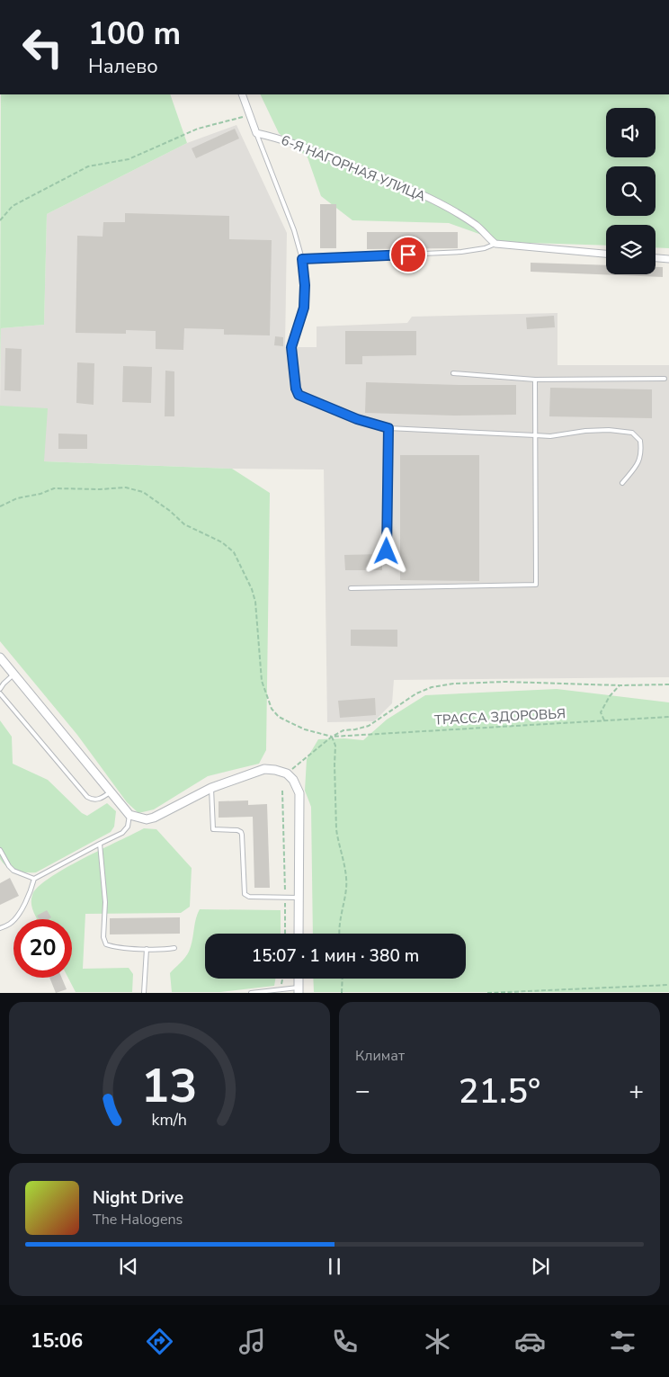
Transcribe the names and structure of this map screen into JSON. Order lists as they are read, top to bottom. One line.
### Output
{"streets":{"street":["6-Я НАГОРНАЯ УЛИЦА"],"path":["ТРАССА ЗДОРОВЬЯ"]},"page":{"turn":["100 m","Налево"],"limit":"20","trip":"15:07 · 1 мин · 380 m","tile":"Климат","heat":["−","21.5°","+"],"song":["Night Drive","The Halogens"],"tabs":"15:06","gauge":["13","km/h"]}}
